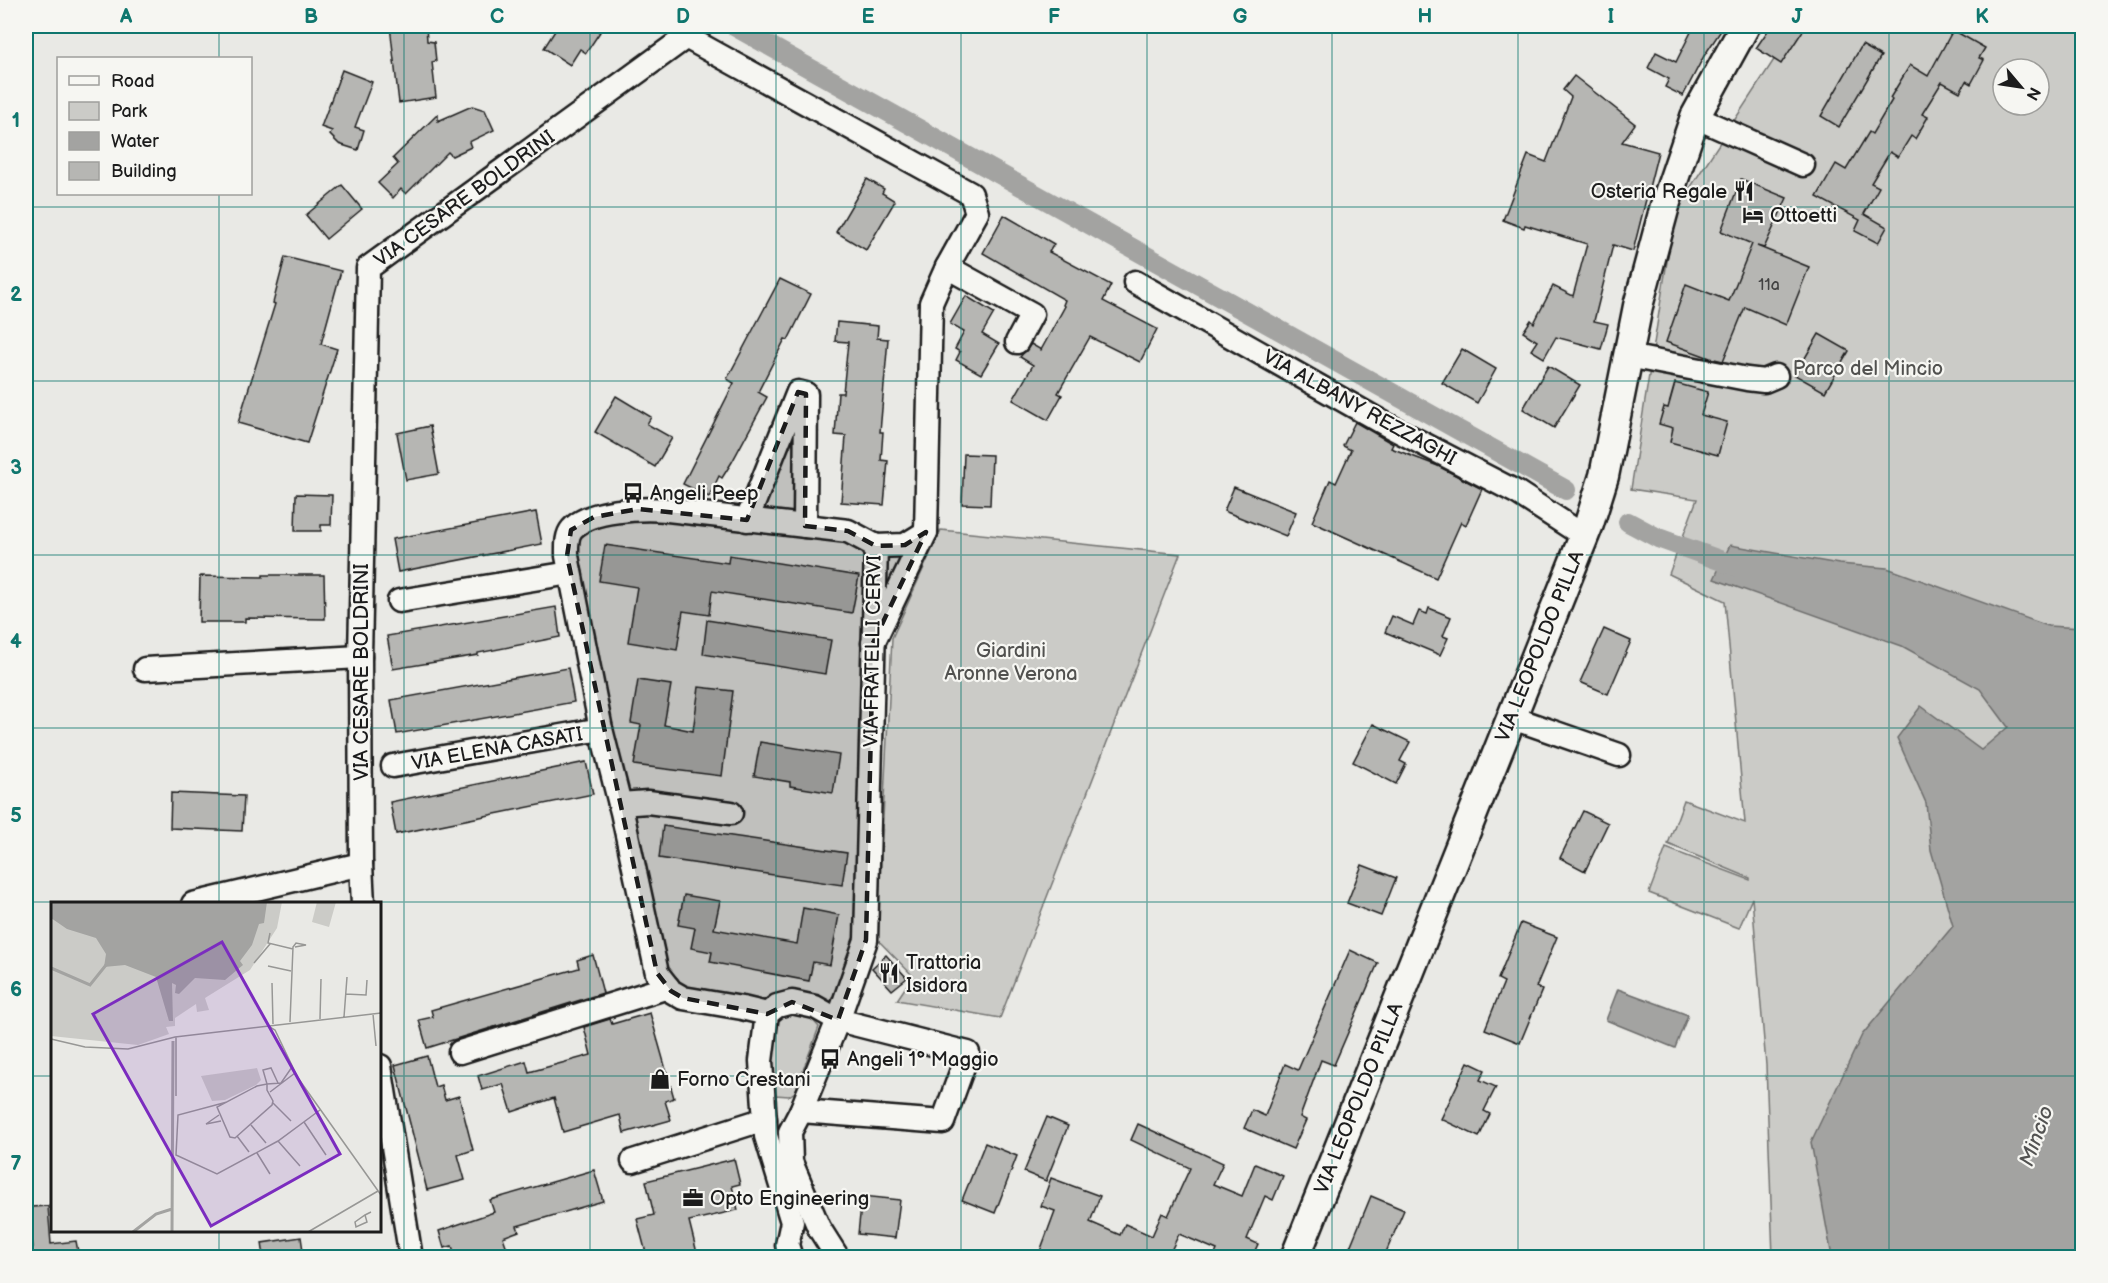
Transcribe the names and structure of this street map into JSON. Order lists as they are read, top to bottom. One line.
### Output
{"streets":{"main road":["VIA LEOPOLDO PILLA"],"street":["VIA CESARE BOLDRINI","VIA ALBANY REZZAGHI","VIA FRATELLI CERVI","VIA ELENA CASATI"]},"crossings":[["VIA ALBANY REZZAGHI","VIA LEOPOLDO PILLA"]],"water":["Mincio"],"parks":["Parco del Mincio","Giardini Aronne Verona"],"places":{"restaurant":["Osteria Regale","Trattoria Isidora"],"hotel":["Ottoetti"],"bus stop":["Angeli Peep","Angeli 1° Maggio"],"shop":["Forno Crestani"],"office":["Opto Engineering"]},"house_numbers":["11a"],"legend":["Road","Park","Water","Building"],"north":"bottom right","grid":{"columns":["A","B","C","D","E","F","G","H","I","J","K"],"rows":["1","2","3","4","5","6","7"]}}
